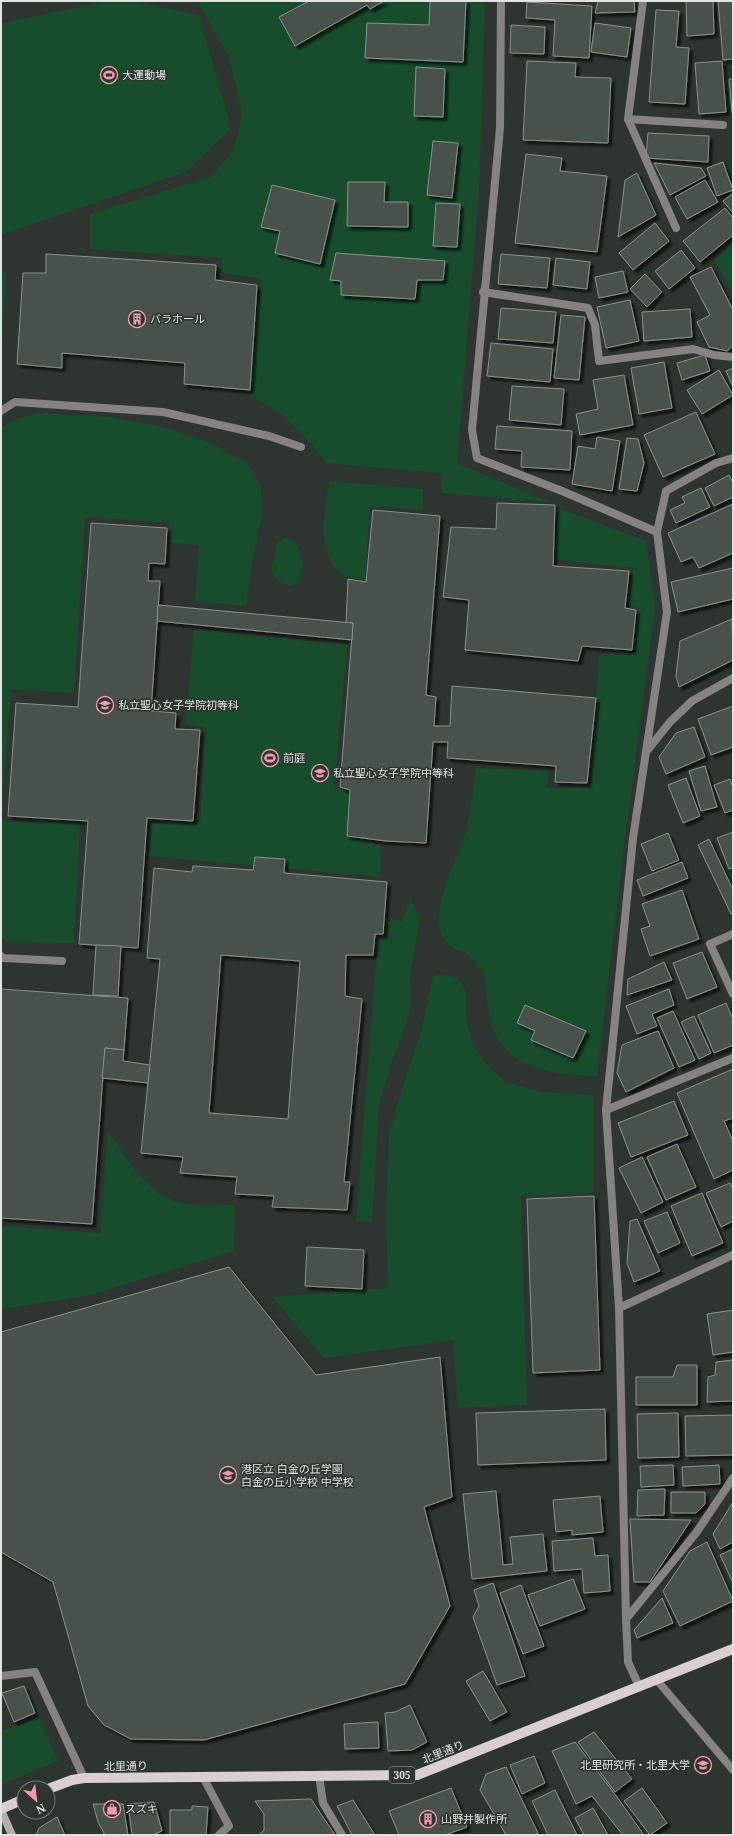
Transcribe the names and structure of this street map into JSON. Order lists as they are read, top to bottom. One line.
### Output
{"streets":{"main road":["北里通り","305"]},"places":{"sports":["大運動場","前庭"],"building":["バラホール","山野井製作所"],"school or university":["私立聖心女子学院初等科","私立聖心女子学院中等科","港区立 白金の丘学園 白金の丘小学校 中学校","北里研究所・北里大学"],"shop":["スズキ"]},"north":"bottom right"}
